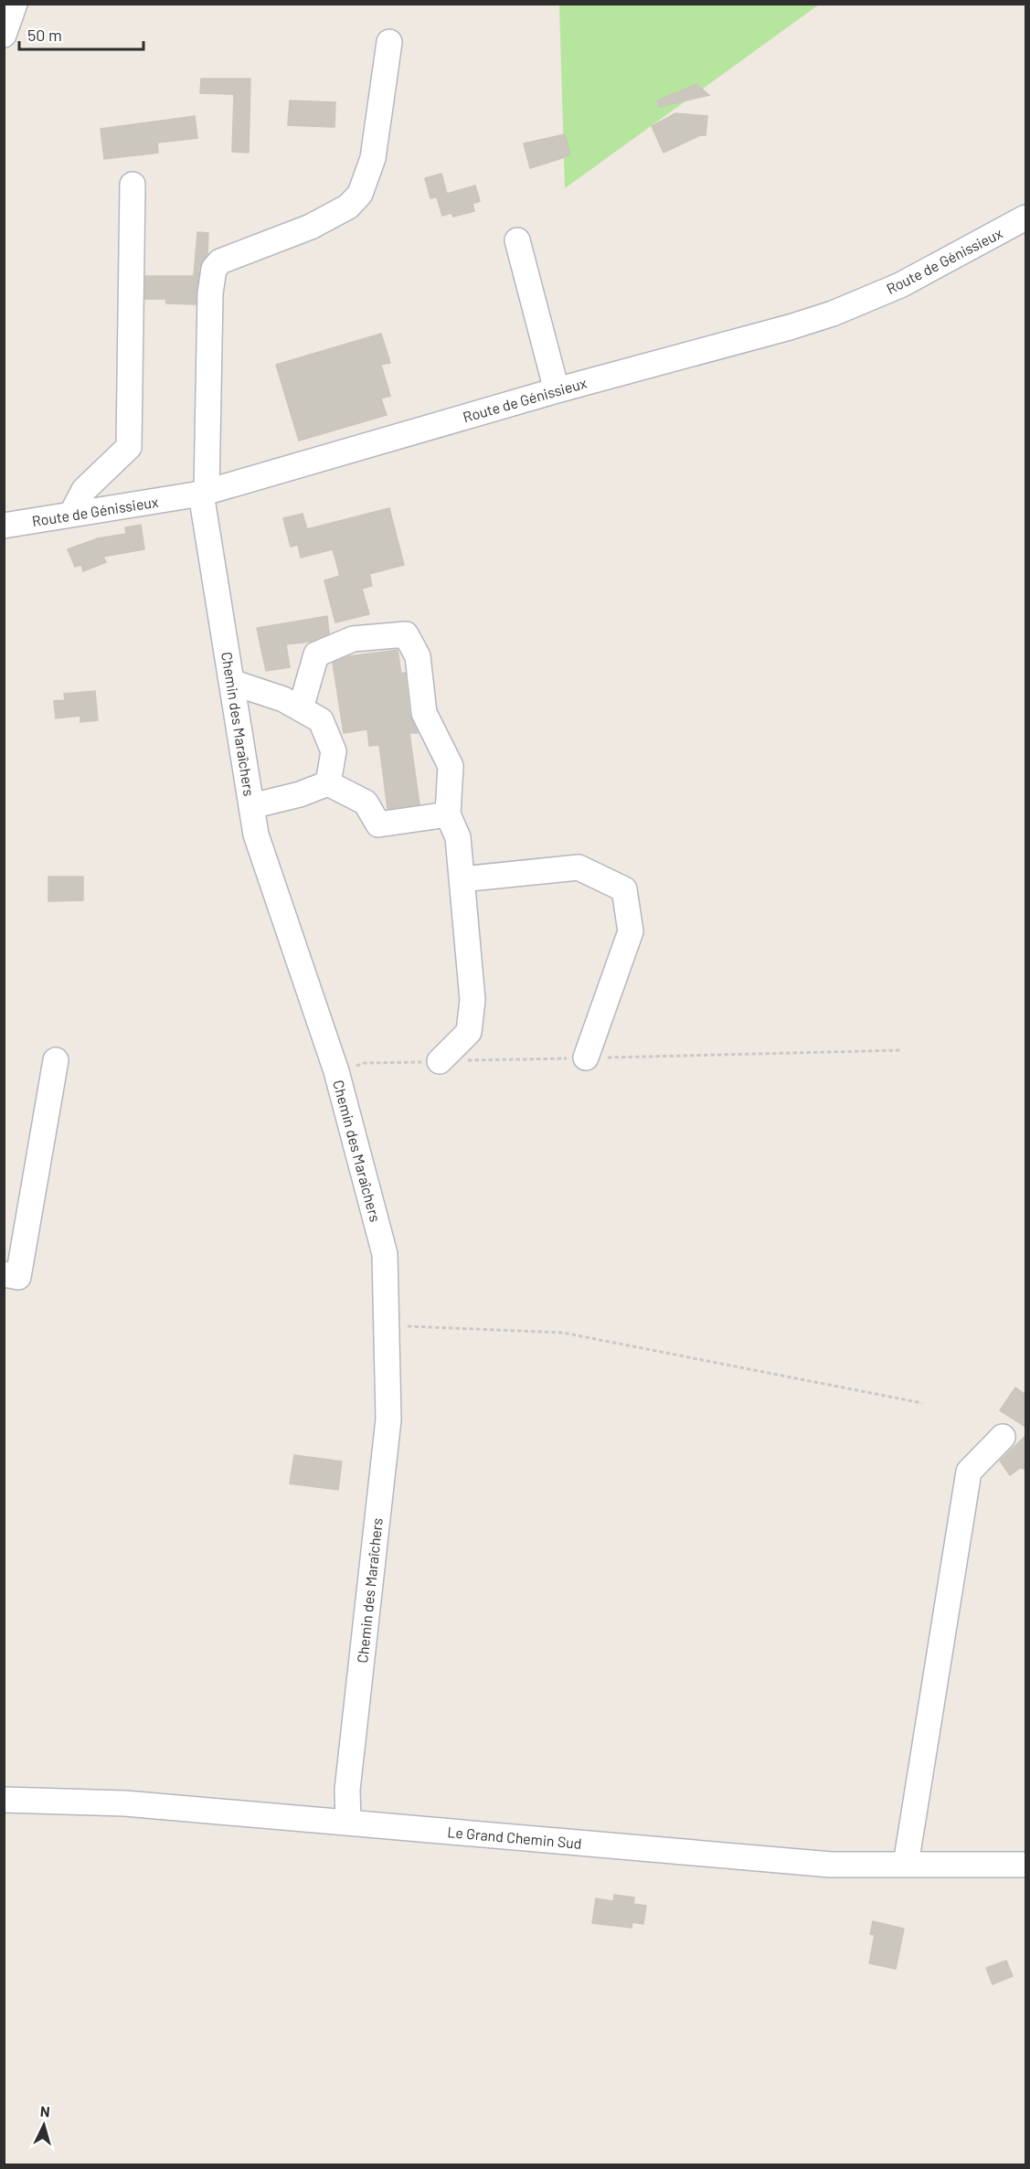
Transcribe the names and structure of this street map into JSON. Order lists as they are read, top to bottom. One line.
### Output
{"streets":{"street":["Route de Génissieux","Chemin des Maraîchers","Le Grand Chemin Sud"]},"crossings":[["Route de Génissieux","Chemin des Maraîchers"],["Chemin des Maraîchers","Le Grand Chemin Sud"]],"scale_bar":"50 m","north":"top"}
